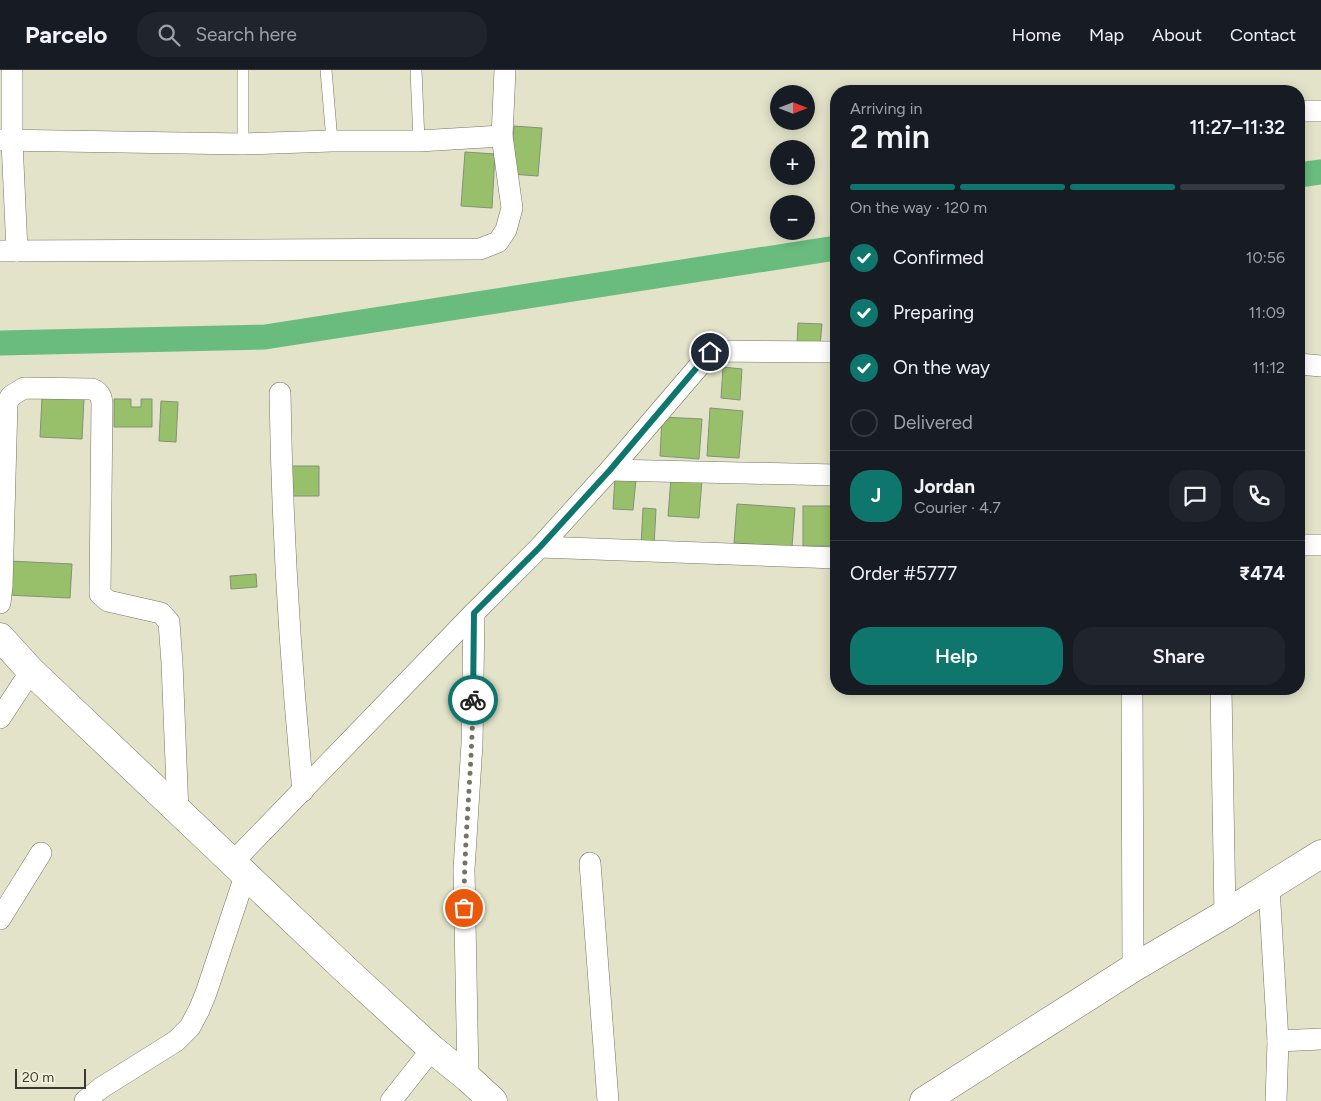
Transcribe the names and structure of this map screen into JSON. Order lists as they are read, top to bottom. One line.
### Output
{"scale_bar":"20 m","north":"right","page":{"header":"Parcelo","search":"Search here","nav":["Home","Map","About","Contact"],"map_buttons":["+","−"],"heading":["2 min","Arriving in","11:27–11:32"],"panel":["Jordan","Courier · 4.7","Order #5777","₹474"],"bar":"On the way · 120 m","list":[["Confirmed","10:56"],["Preparing","11:09"],["On the way","11:12"],"Delivered"],"round":"J","buttons":["Help","Share"],"scale":"20 m"}}
